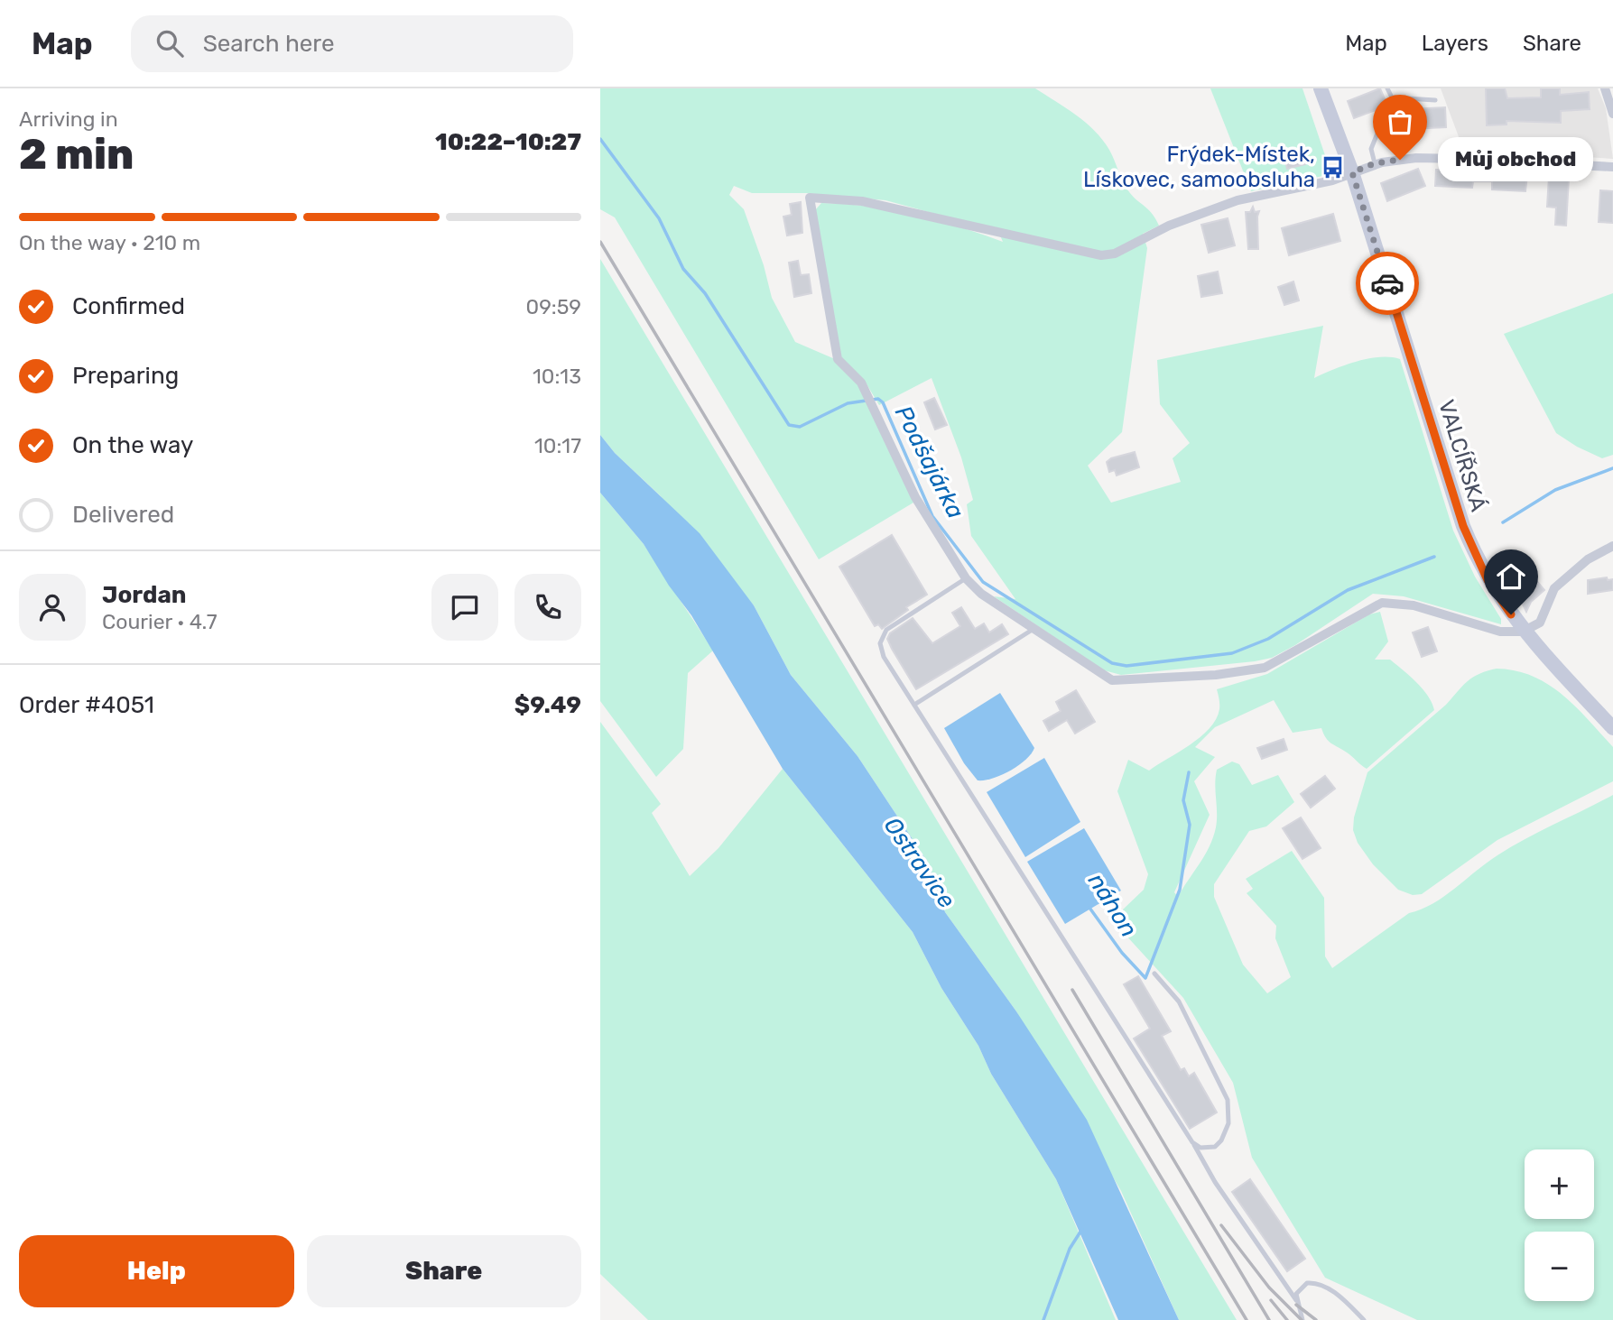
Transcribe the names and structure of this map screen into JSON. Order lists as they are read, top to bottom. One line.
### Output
{"streets":{"main road":["VALCÍŘSKÁ"]},"water":["Podšajárka","Ostravice","náhon"],"places":{"other":["Můj obchod"],"bus stop":["Frýdek-Místek, Lískovec, samoobsluha"]},"page":{"header":"Map","search":"Search here","nav":["Map","Layers","Share"],"heading":["2 min","Arriving in","10:22–10:27"],"panel":["Jordan","Courier · 4.7","Order #4051","$9.49"],"bubble":"Můj obchod","bar":"On the way · 210 m","list":[["Confirmed","09:59"],["Preparing","10:13"],["On the way","10:17"],"Delivered"],"map_buttons":["+","−"],"buttons":["Help","Share"]}}
